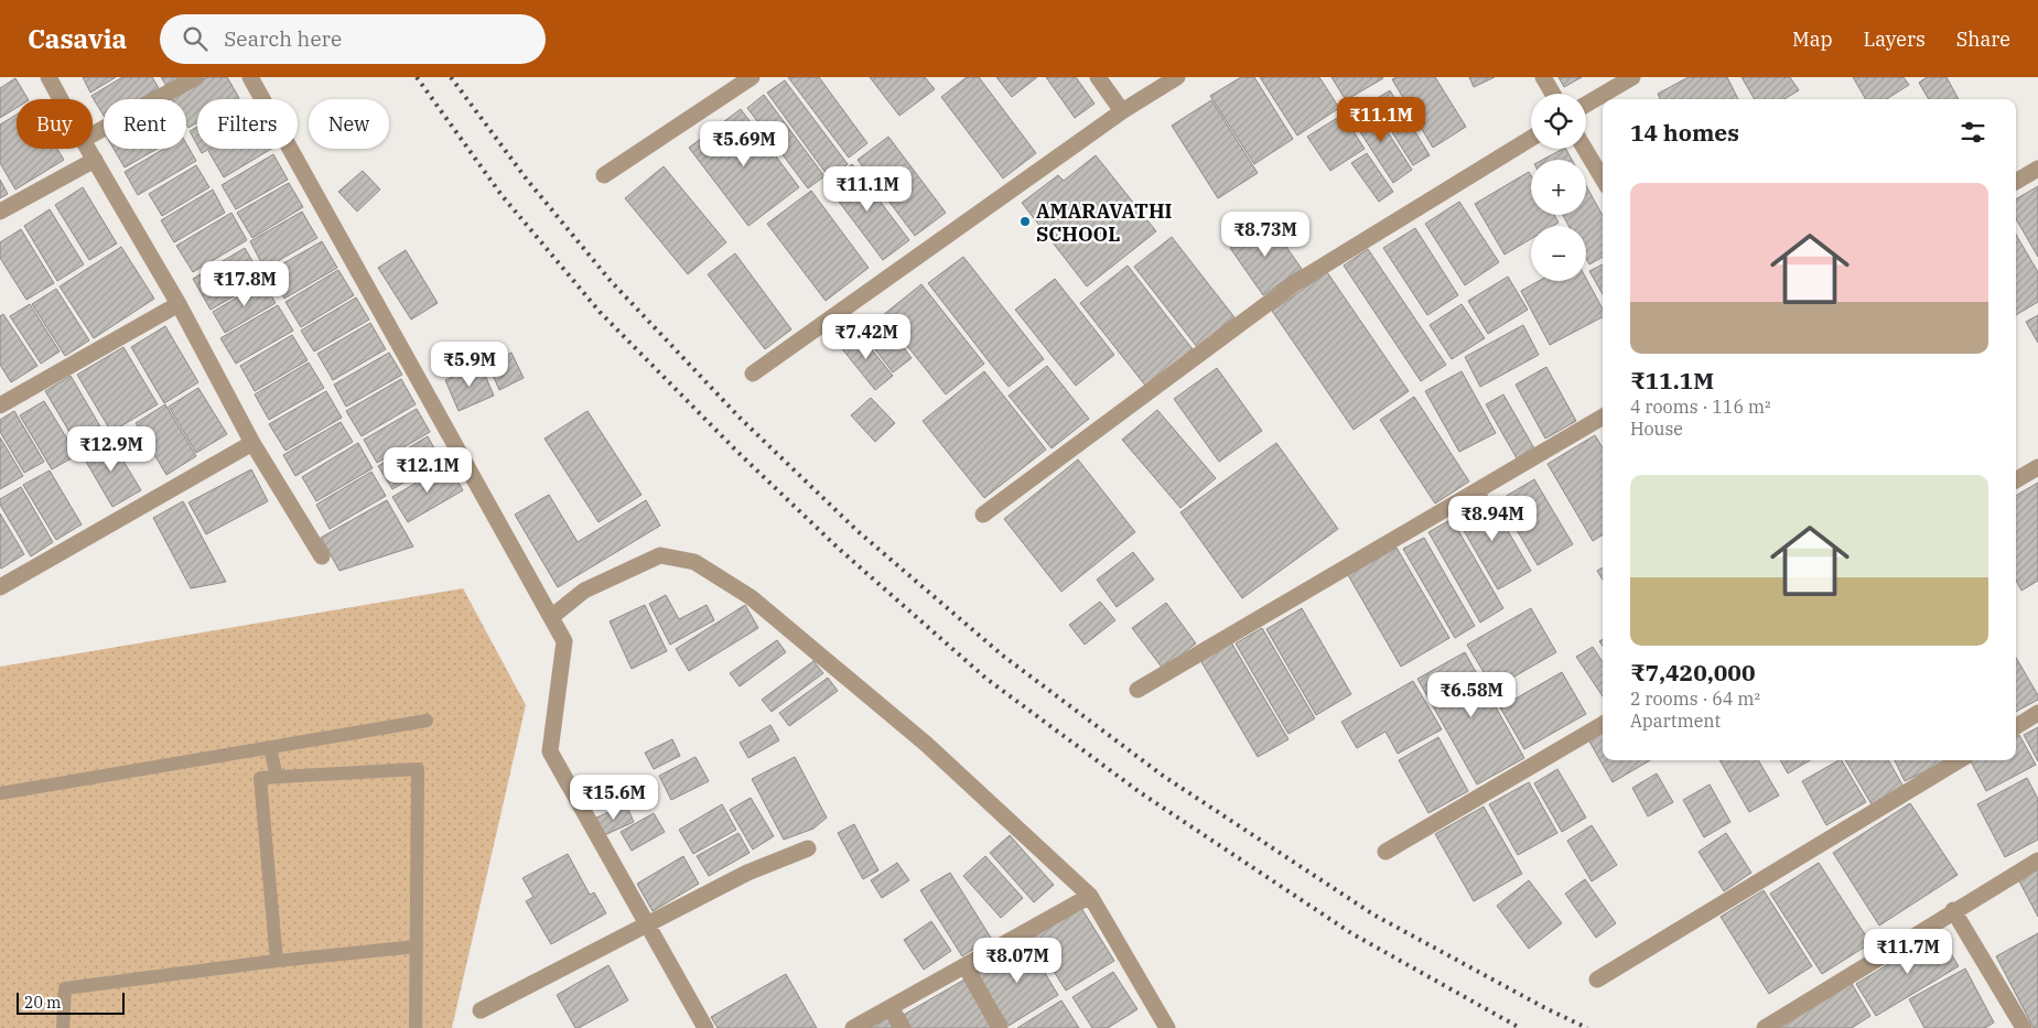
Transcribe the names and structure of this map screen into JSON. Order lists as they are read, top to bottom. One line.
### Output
{"places":["AMARAVATHI SCHOOL"],"scale_bar":"20 m","page":{"header":"Casavia","search":"Search here","nav":["Map","Layers","Share"],"map_buttons":["+","−"],"price":["₹11.1M","₹5.69M","₹11.1M","₹8.73M","₹17.8M","₹7.42M","₹5.9M","₹12.9M","₹12.1M","₹8.94M","₹6.58M","₹15.6M","₹11.7M","₹8.07M"],"chip":["Buy","Rent","Filters","New"],"heading":"14 homes","list":[{"name":"₹11.1M","note":"4 rooms · 116 m² · House"},{"name":"₹7,420,000","note":"2 rooms · 64 m² · Apartment"}],"scale":"20 m"}}
